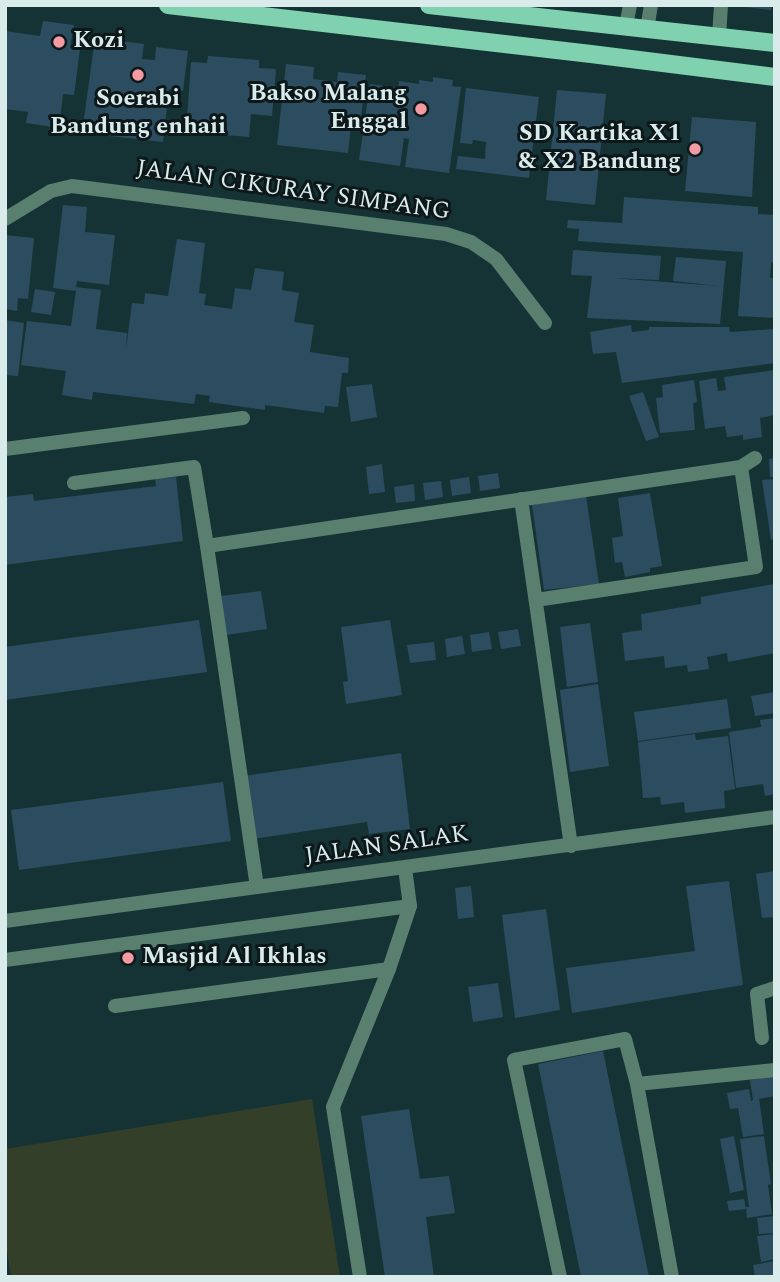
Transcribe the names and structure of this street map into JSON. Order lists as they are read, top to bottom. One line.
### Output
{"streets":{"street":["JALAN CIKURAY SIMPANG","JALAN SALAK"]},"places":["Kozi","Soerabi Bandung enhaii","Bakso Malang Enggal","SD Kartika X1 & X2 Bandung","Masjid Al Ikhlas"]}
